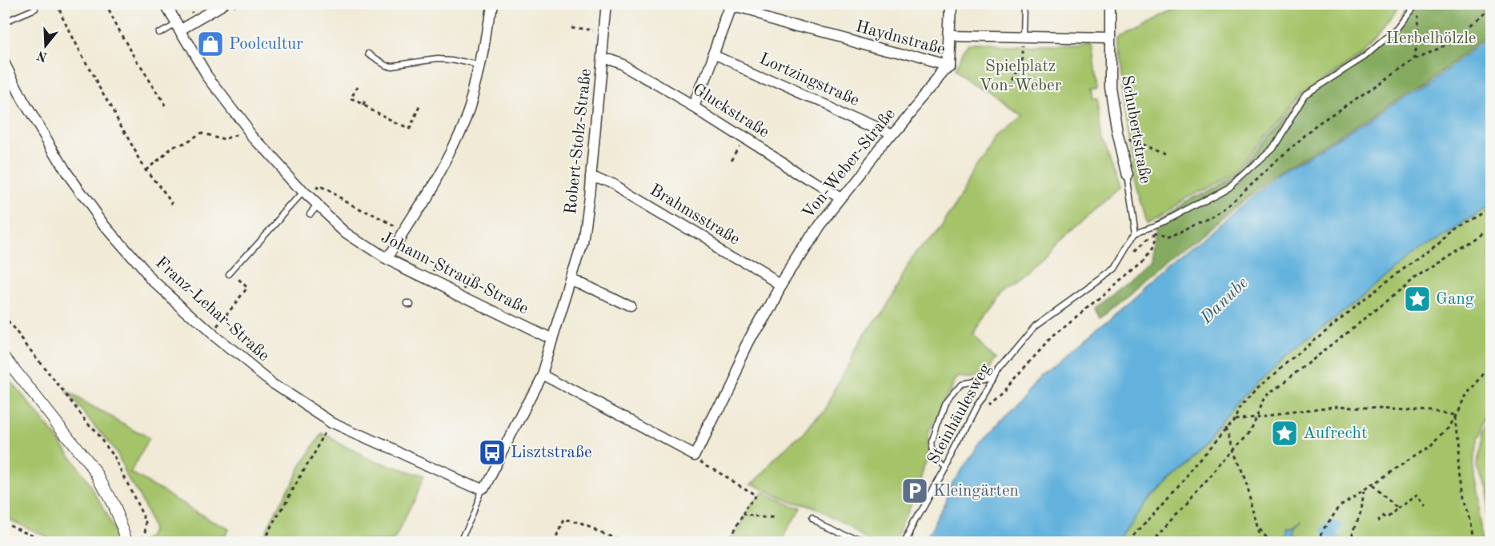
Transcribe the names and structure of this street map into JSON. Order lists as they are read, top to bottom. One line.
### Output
{"streets":{"street":["Haydnstraße","Lortzingstraße","Gluckstraße","Schubertstraße","Robert-Stolz-Straße","Von-Weber-Straße","Brahmsstraße","Johann-Strauß-Straße","Franz-Lehar-Straße"],"lane":["Steinhäulesweg"]},"crossings":[["Haydnstraße","Von-Weber-Straße"],["Lortzingstraße","Von-Weber-Straße"],["Gluckstraße","Robert-Stolz-Straße"],["Gluckstraße","Von-Weber-Straße"],["Schubertstraße","Steinhäulesweg"],["Robert-Stolz-Straße","Brahmsstraße"],["Robert-Stolz-Straße","Johann-Strauß-Straße"],["Robert-Stolz-Straße","Franz-Lehar-Straße"],["Von-Weber-Straße","Brahmsstraße"]],"water":["Danube"],"parks":["Herbelhölzle","Spielplatz Von-Weber"],"places":{"shop":["Poolcultur"],"place":["Gang","Aufrecht"],"bus stop":["Lisztstraße"],"parking":["Kleingärten"]},"north":"bottom"}
